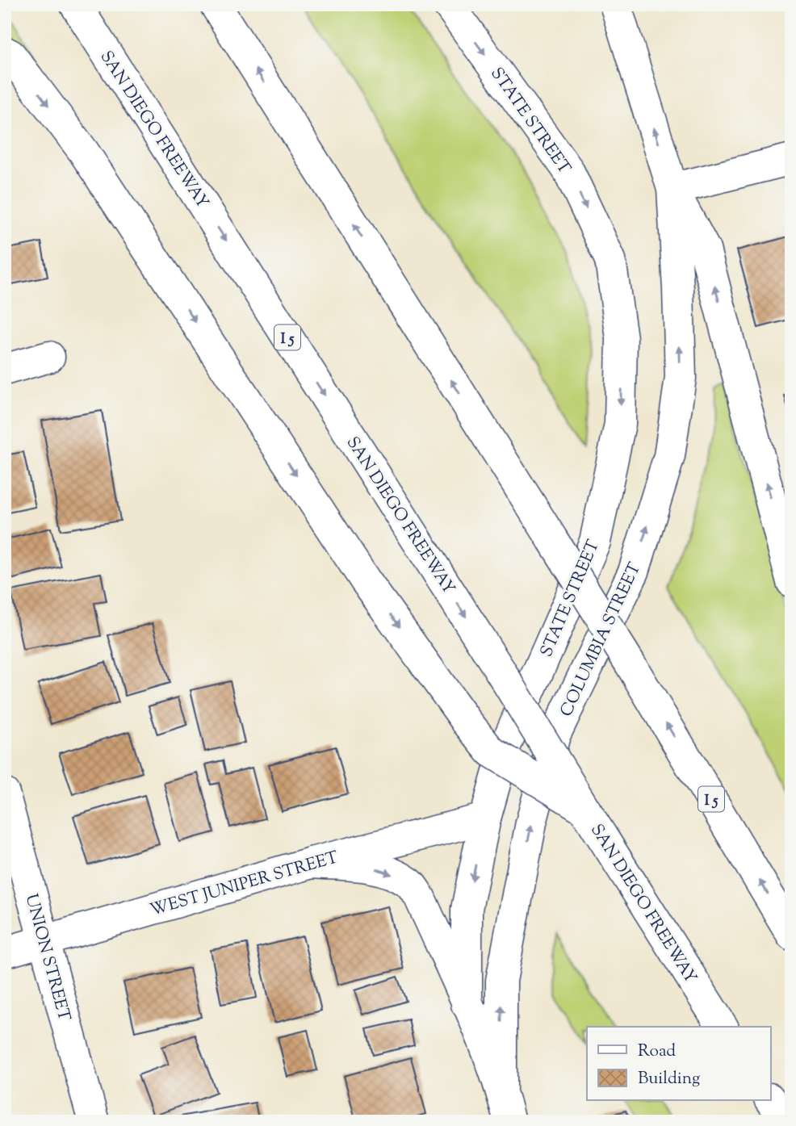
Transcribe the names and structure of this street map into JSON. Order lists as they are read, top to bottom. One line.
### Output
{"streets":{"main road":["STATE STREET","SAN DIEGO FREEWAY","I 5","COLUMBIA STREET","WEST JUNIPER STREET","UNION STREET"]},"crossings":[["STATE STREET","COLUMBIA STREET"],["STATE STREET","WEST JUNIPER STREET"],["WEST JUNIPER STREET","UNION STREET"]],"one_way":["STATE STREET","COLUMBIA STREET"],"legend":["Road","Building"]}
